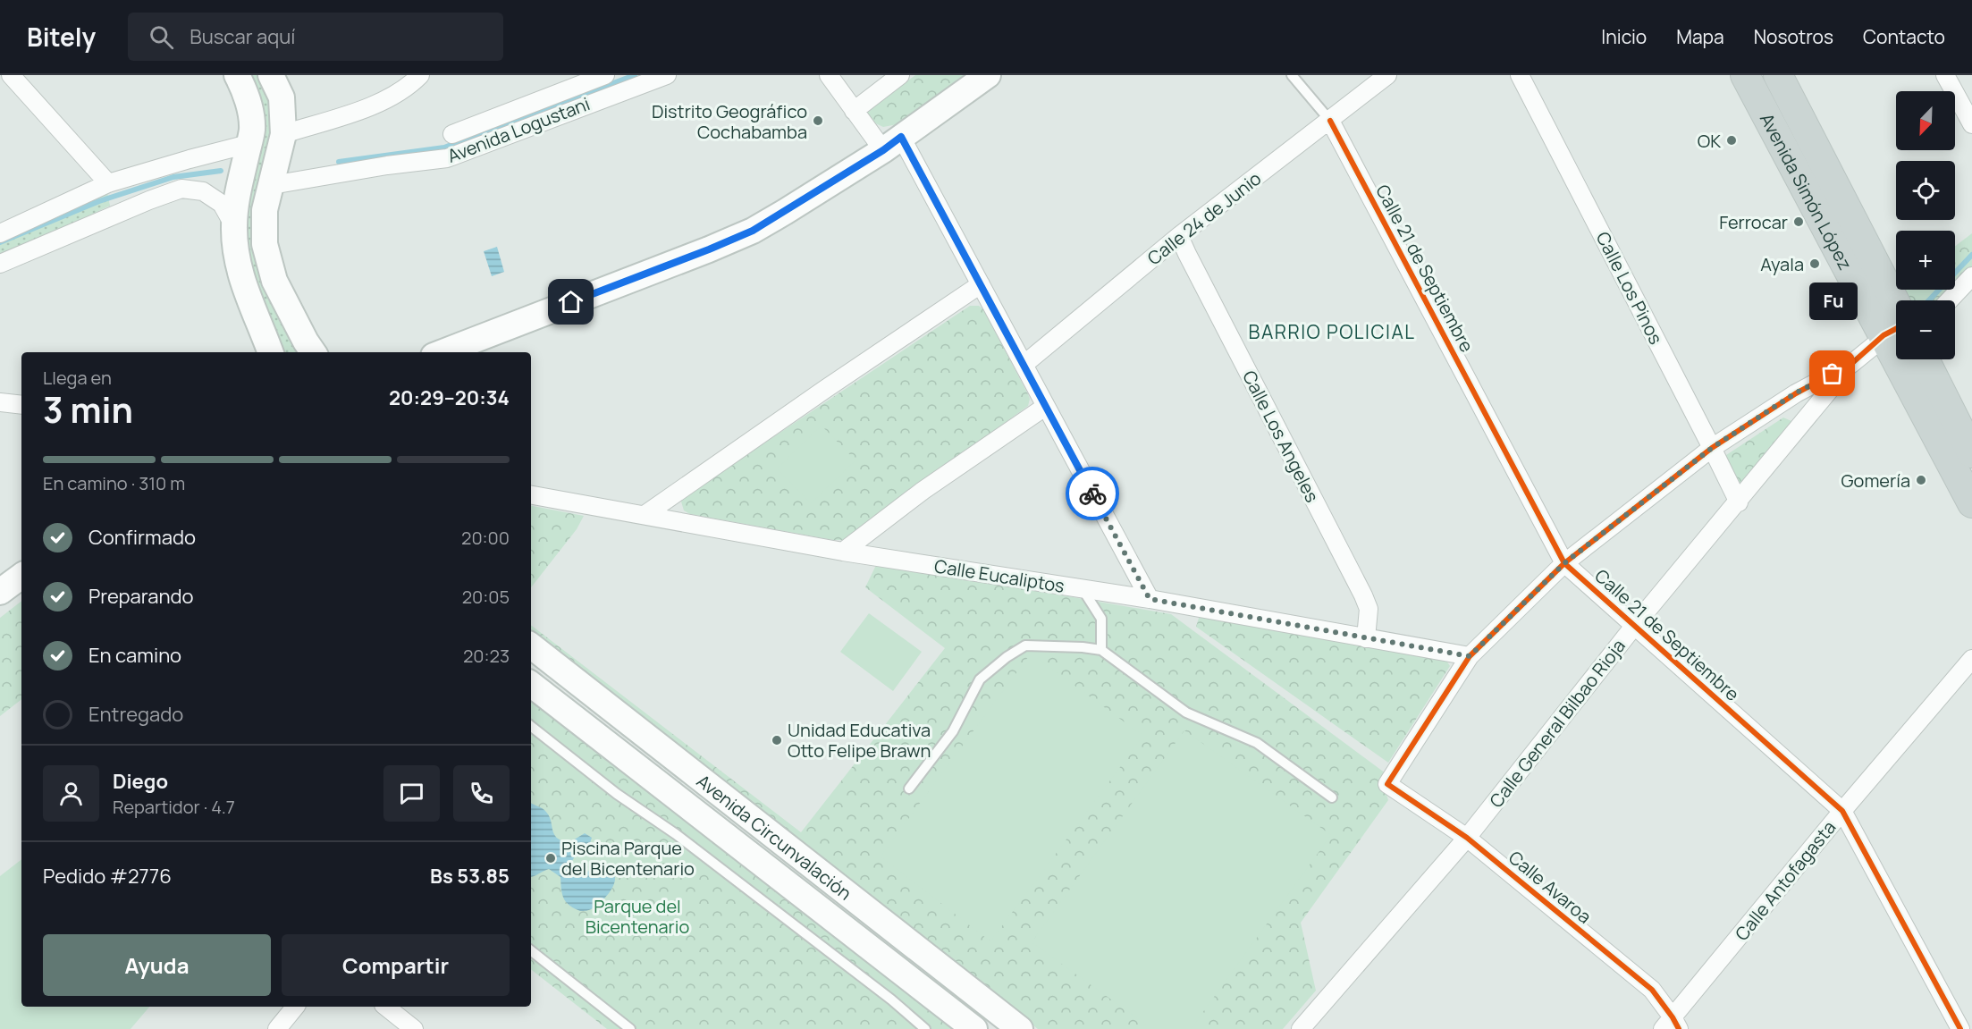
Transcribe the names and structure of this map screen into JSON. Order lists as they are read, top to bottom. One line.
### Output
{"streets":{"main road":["Avenida Simón López","Avenida Circunvalación"],"street":["Avenida Logustani","Calle 24 de Junio","Calle 21 de Septiembre","Calle Los Pinos","Calle Los Angeles","Calle Eucaliptos","Calle General Bilbao Rioja","Calle Antofagasta","Calle Avaroa"]},"crossings":[["Calle 24 de Junio","Calle 21 de Septiembre"],["Calle 24 de Junio","Calle Los Angeles"],["Calle 21 de Septiembre","Calle General Bilbao Rioja"],["Calle 21 de Septiembre","Calle Antofagasta"],["Calle Los Pinos","Calle General Bilbao Rioja"],["Calle Los Angeles","Calle Eucaliptos"],["Calle Eucaliptos","Calle Avaroa"],["Calle General Bilbao Rioja","Calle Avaroa"],["Calle Antofagasta","Calle Avaroa"]],"districts":["BARRIO POLICIAL"],"parks":["Parque del Bicentenario"],"places":["Distrito Geográfico Cochabamba","OK","Ferrocar","Ayala","Fu","Gomería","Unidad Educativa Otto Felipe Brawn","Piscina Parque del Bicentenario"],"north":"bottom left","page":{"header":"Bitely","search":"Buscar aquí","nav":["Inicio","Mapa","Nosotros","Contacto"],"map_buttons":["+","−"],"bubble":"Fu","heading":["3 min","Llega en","20:29–20:34"],"panel":["Diego","Repartidor · 4.7","Pedido #2776","Bs 53.85"],"bar":"En camino · 310 m","list":[["Confirmado","20:00"],["Preparando","20:05"],["En camino","20:23"],"Entregado"],"buttons":["Ayuda","Compartir"]}}
